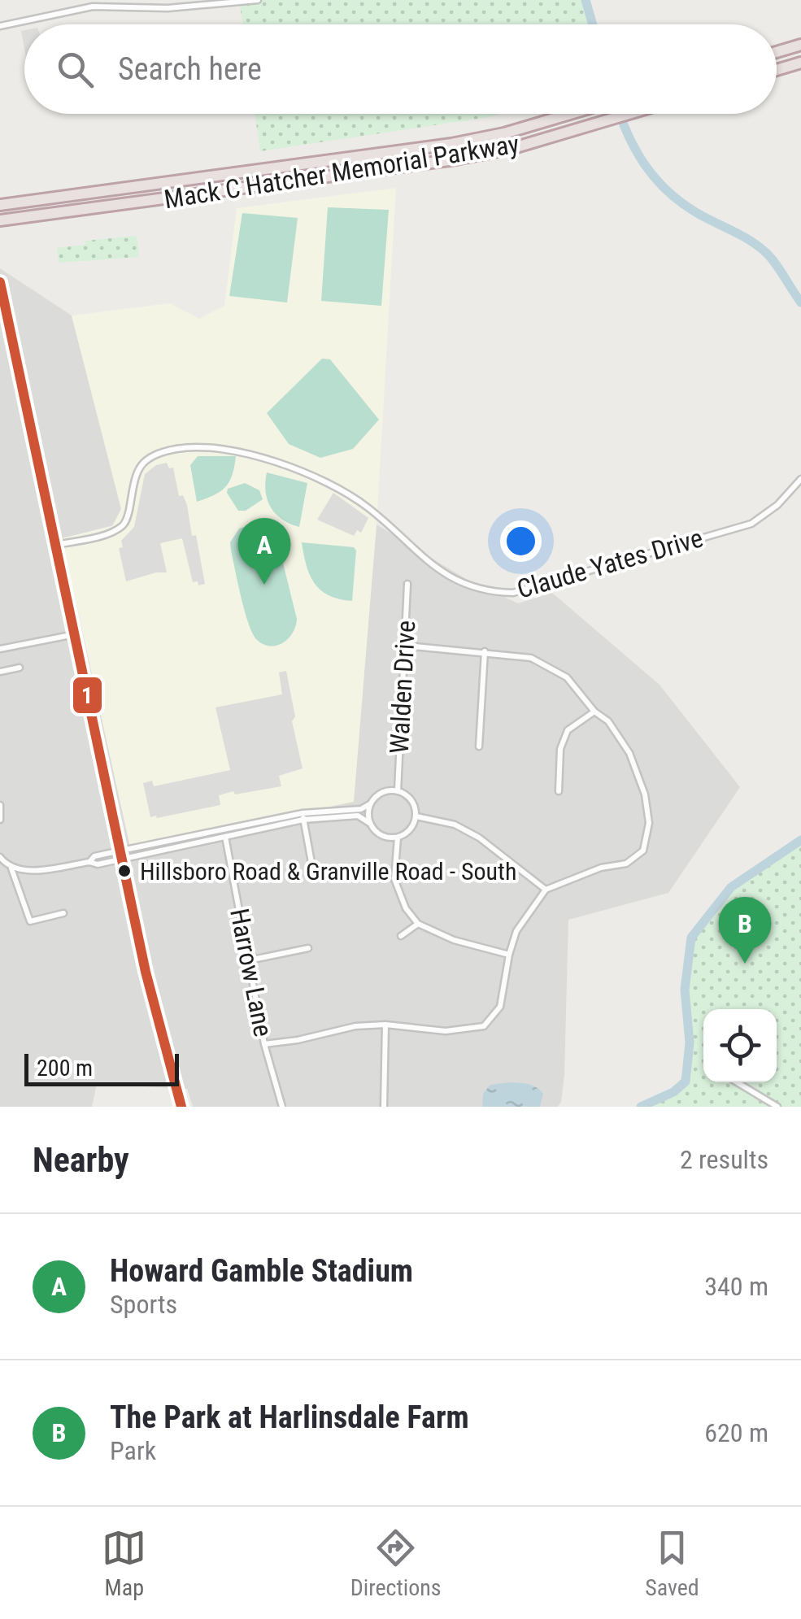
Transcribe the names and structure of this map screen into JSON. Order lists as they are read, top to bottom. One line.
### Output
{"streets":{"highway":["Mack C Hatcher Memorial Parkway"],"street":["Claude Yates Drive","Walden Drive","Harrow Lane"]},"places":["Hillsboro Road & Granville Road - South"],"lines":["transit line 1"],"scale_bar":"200 m","page":{"search":"Search here","pins":["A","B"],"scale":"200 m","heading":["Nearby","2 results"],"list":[{"mark":"A","name":"Howard Gamble Stadium","note":"Sports","value":"340 m"},{"mark":"B","name":"The Park at Harlinsdale Farm","note":"Park","value":"620 m"}],"nav":["Map","Directions","Saved"]}}
